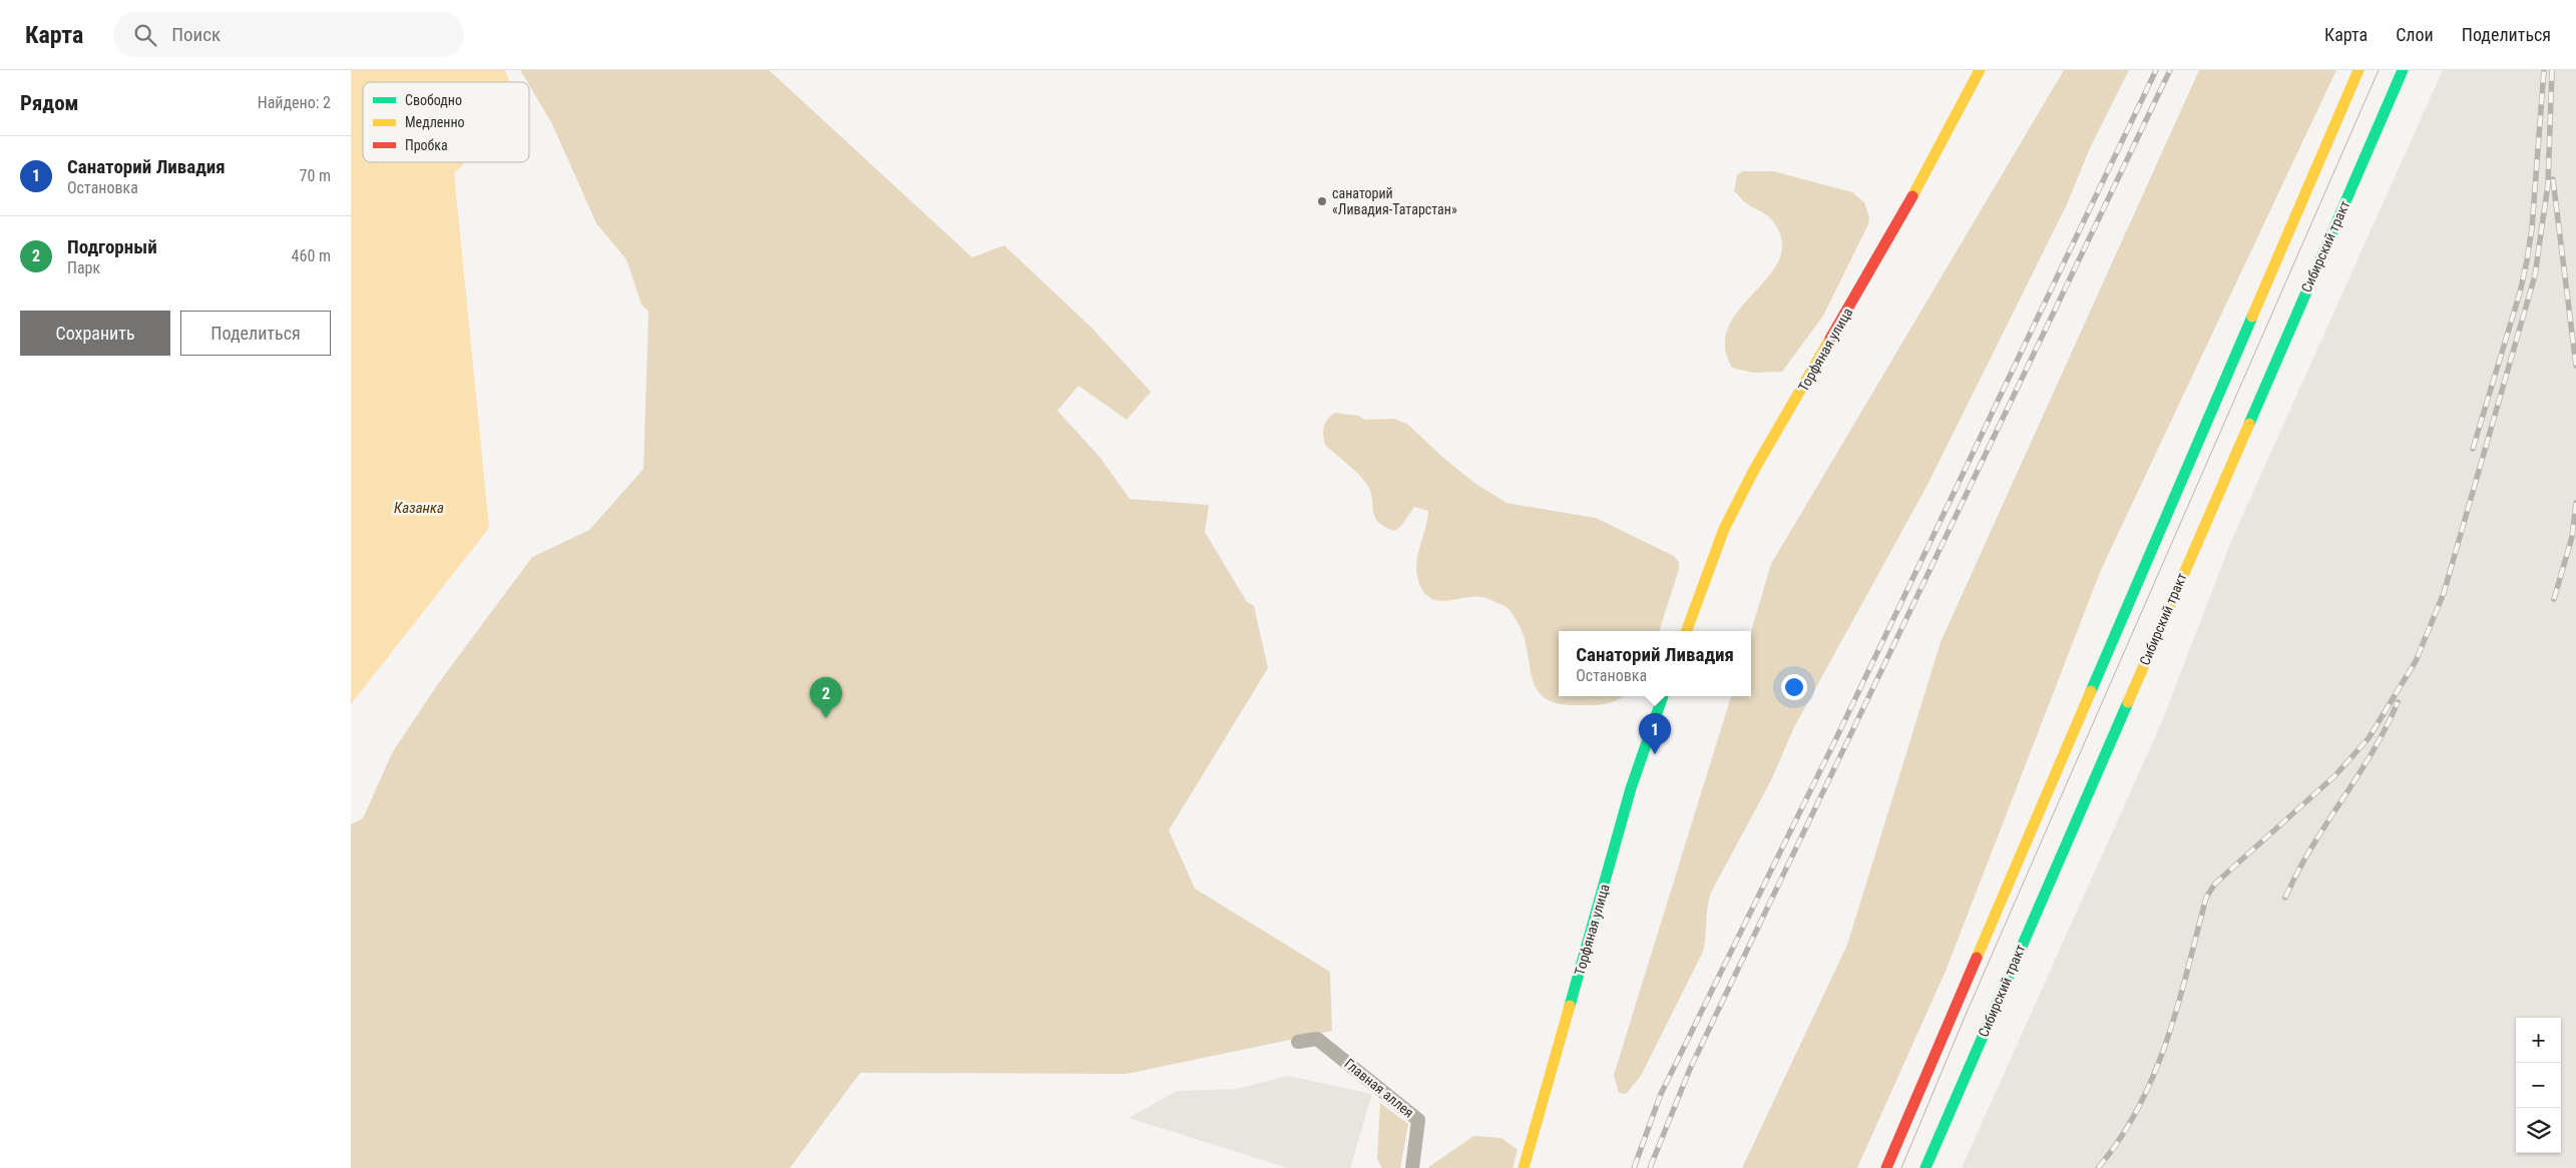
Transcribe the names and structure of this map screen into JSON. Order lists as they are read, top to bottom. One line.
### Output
{"streets":{"main road":["Сибирский тракт","Торфяная улица"],"street":["Главная аллея"]},"water":["Казанка"],"places":["санаторий «Ливадия-Татарстан»"],"legend":["Свободно","Медленно","Пробка"],"page":{"header":"Карта","search":"Поиск","nav":["Карта","Слои","Поделиться"],"heading":["Рядом","Найдено: 2"],"list":[{"mark":"1","name":"Санаторий Ливадия","note":"Остановка","value":"70 m"},{"mark":"2","name":"Подгорный","note":"Парк","value":"460 m"}],"buttons":["Сохранить","Поделиться"],"popup":["Санаторий Ливадия","Остановка"],"pins":["2","1"],"map_buttons":["+","−"]}}
